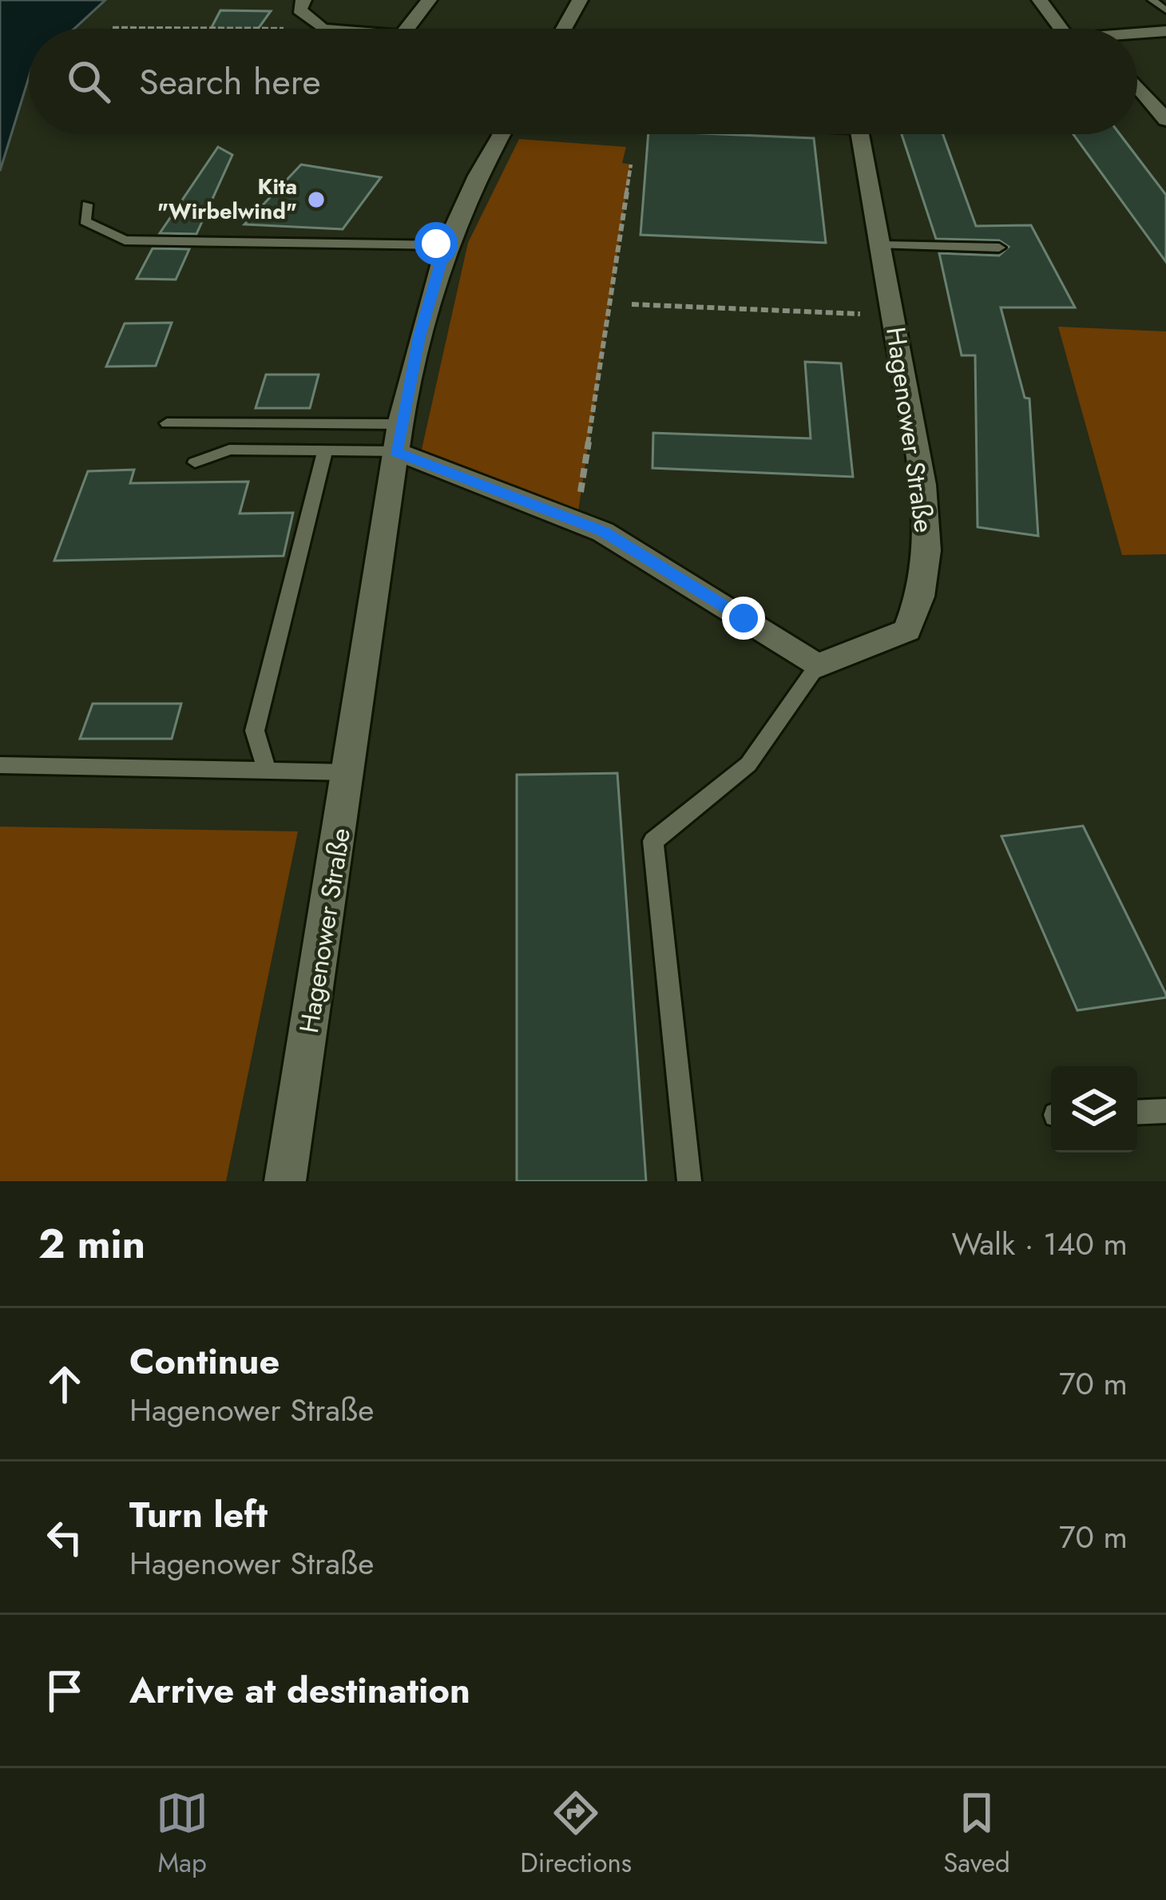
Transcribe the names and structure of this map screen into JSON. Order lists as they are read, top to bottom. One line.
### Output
{"streets":{"street":["Hagenower Straße"]},"places":["Kita \"Wirbelwind\""],"page":{"search":"Search here","heading":["2 min","Walk · 140 m"],"list":[["Continue","Hagenower Straße","70 m"],["Turn left","Hagenower Straße","70 m"],"Arrive at destination"],"nav":["Map","Directions","Saved"]}}
